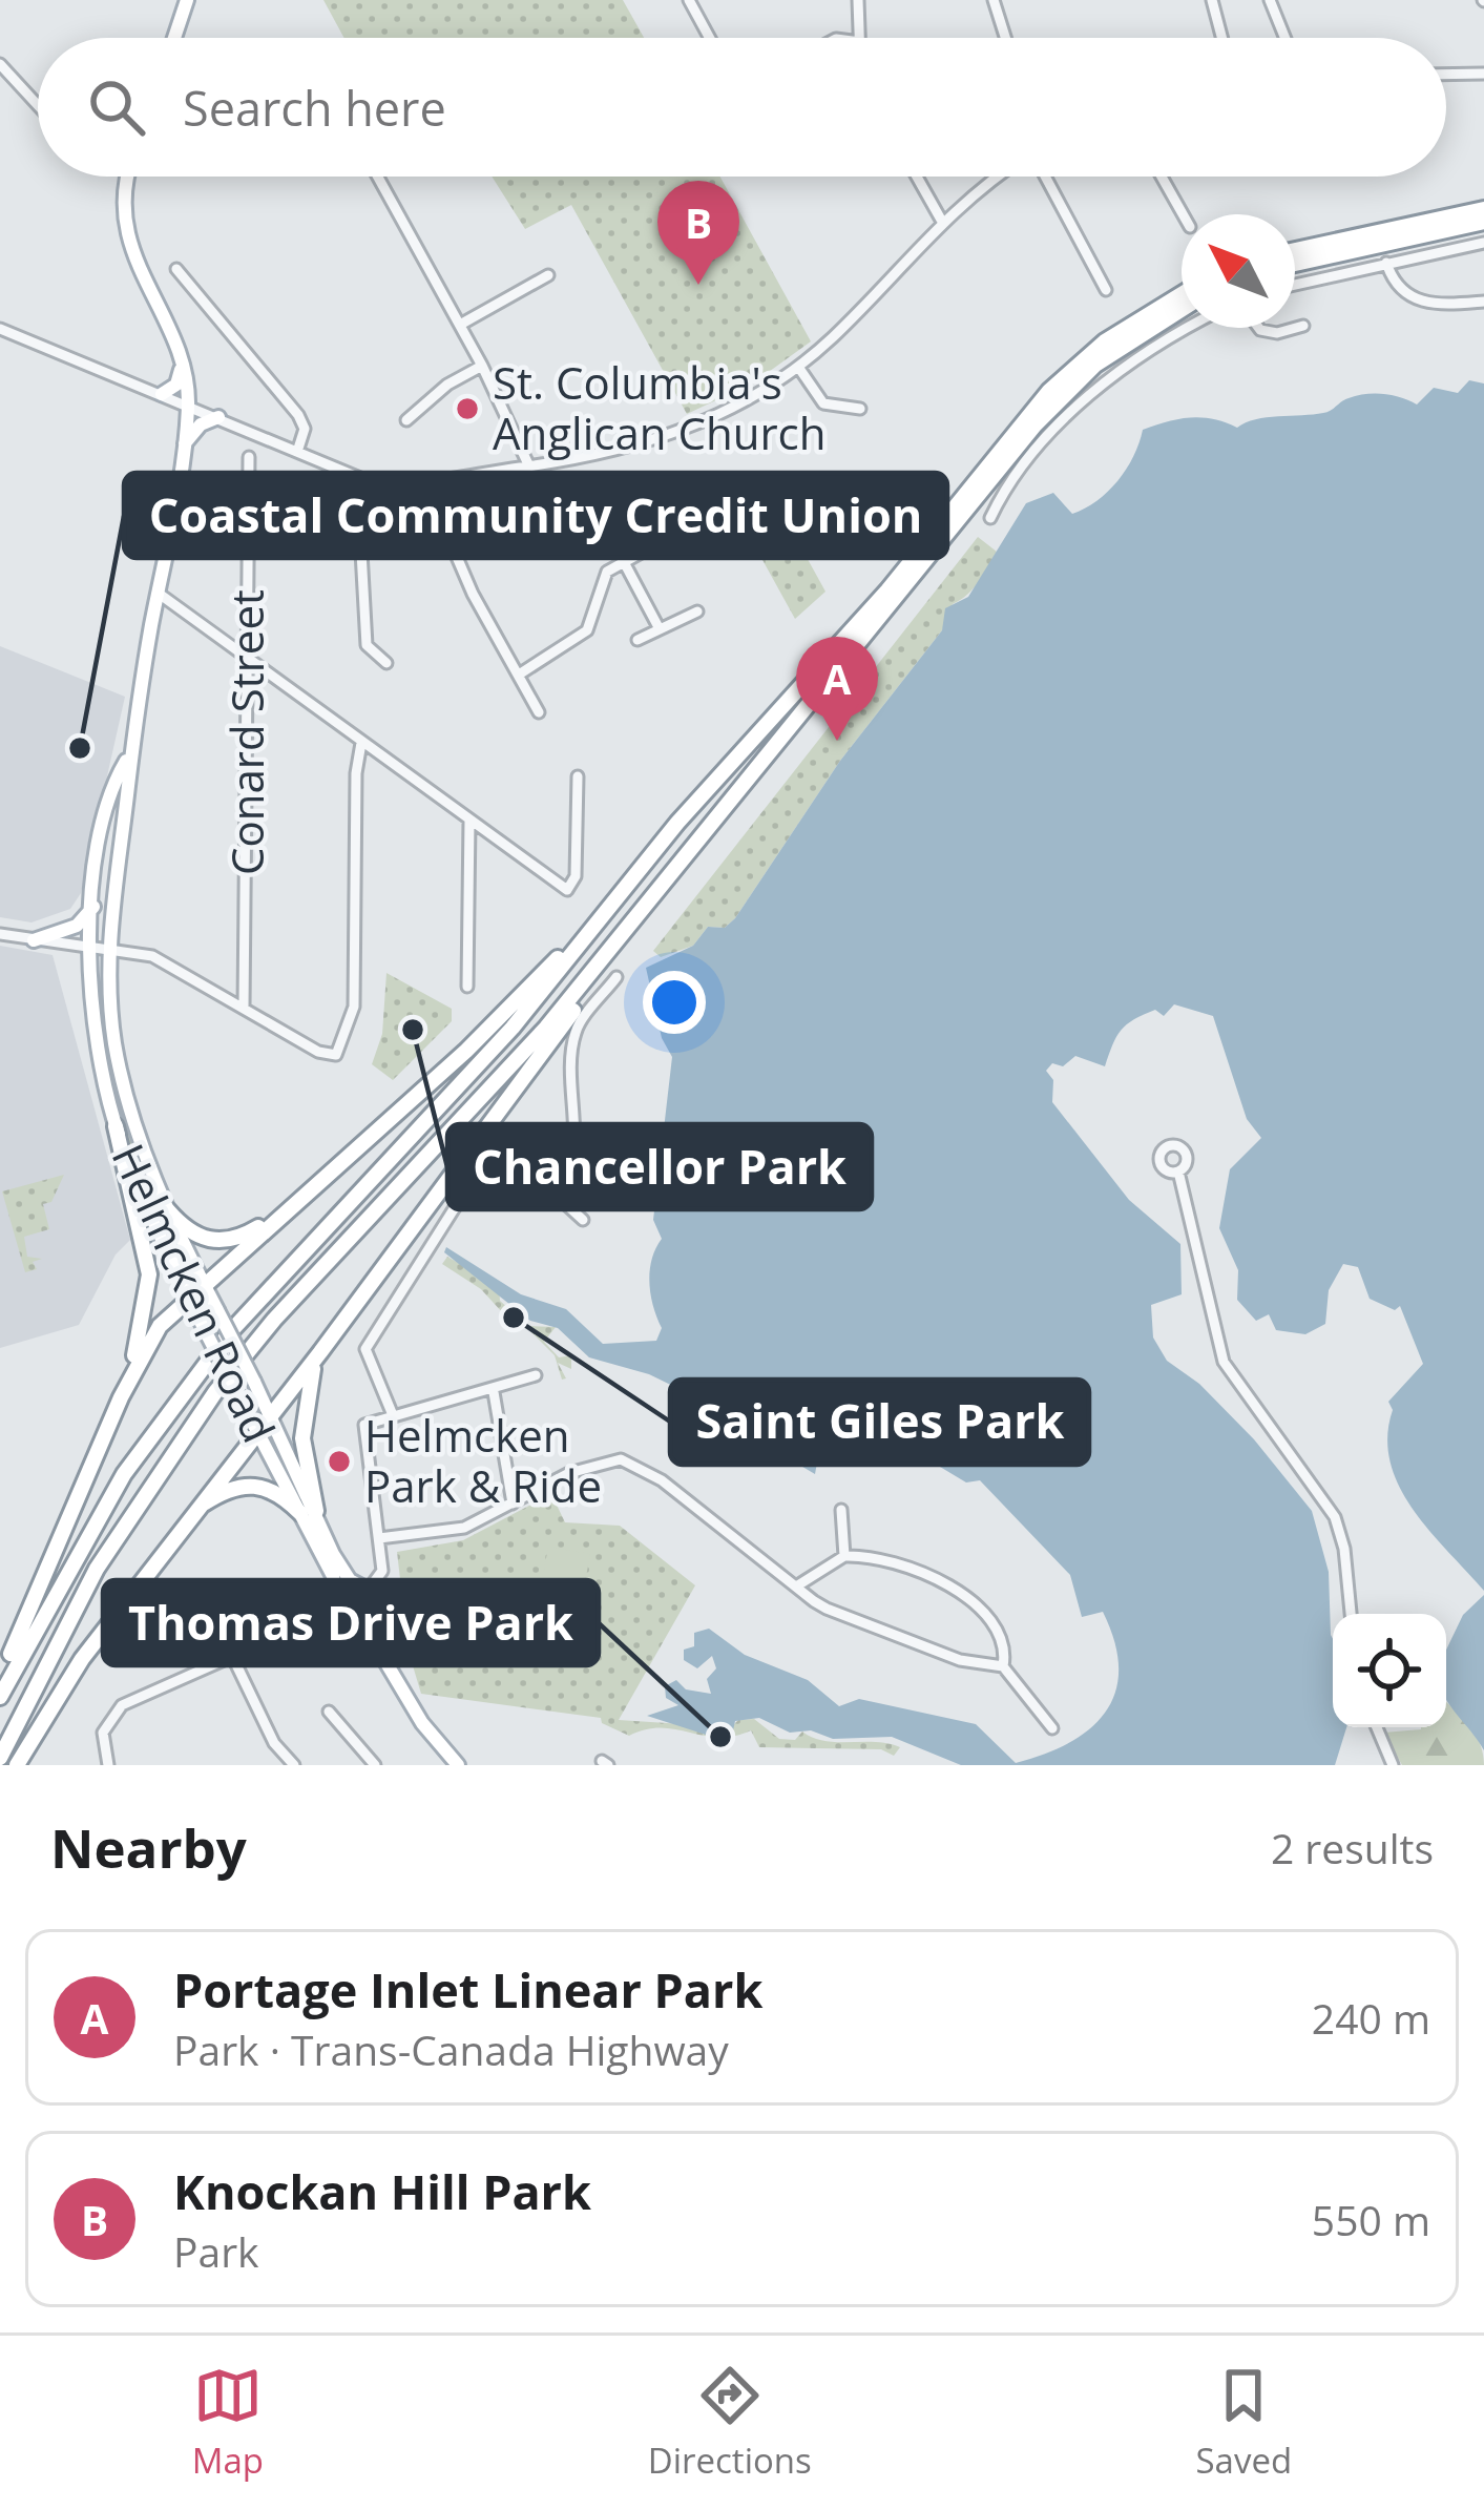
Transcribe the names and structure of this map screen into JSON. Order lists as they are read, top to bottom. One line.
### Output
{"streets":{"main road":["Helmcken Road"],"street":["Conard Street"]},"places":["St. Columbia's Anglican Church","Coastal Community Credit Union","Chancellor Park","Saint Giles Park","Helmcken Park & Ride","Thomas Drive Park"],"north":"top left","page":{"search":"Search here","pins":["B","A"],"heading":["Nearby","2 results"],"list":[{"mark":"A","name":"Portage Inlet Linear Park","note":"Park · Trans-Canada Highway","value":"240 m"},{"mark":"B","name":"Knockan Hill Park","note":"Park","value":"550 m"}],"nav":["Map","Directions","Saved"]}}
